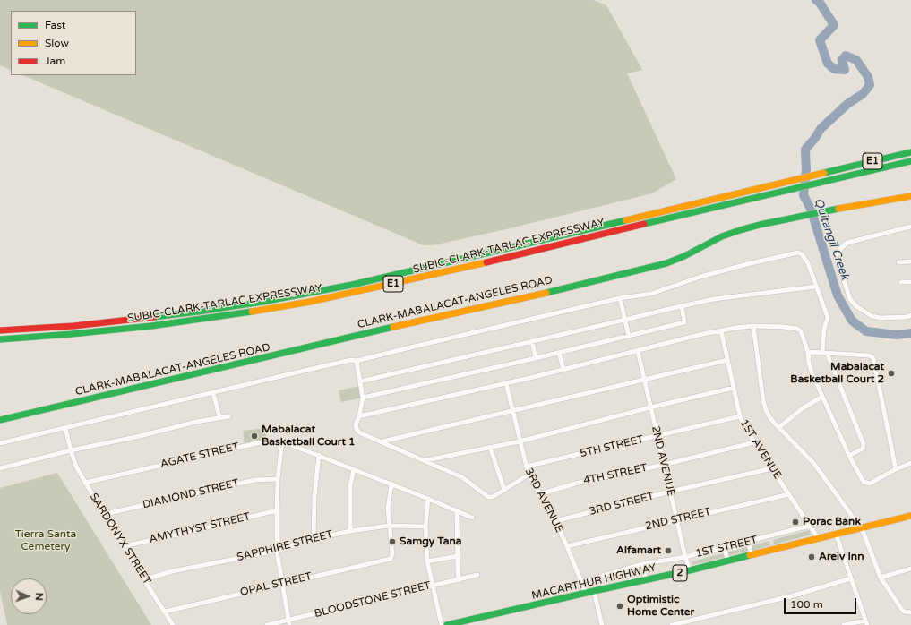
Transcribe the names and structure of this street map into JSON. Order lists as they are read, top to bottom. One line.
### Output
{"streets":{"main road":["E1","SUBIC-CLARK-TARLAC EXPRESSWAY","CLARK-MABALACAT-ANGELES ROAD","2","MACARTHUR HIGHWAY"],"street":["5TH STREET","1ST AVENUE","AGATE STREET","2ND AVENUE","4TH STREET","DIAMOND STREET","3RD AVENUE","3RD STREET","2ND STREET","AMYTHYST STREET","SARDONYX STREET","SAPPHIRE STREET","1ST STREET","OPAL STREET","BLOODSTONE STREET"]},"crossings":[["5TH STREET","1ST AVENUE"],["5TH STREET","2ND AVENUE"],["5TH STREET","3RD AVENUE"],["1ST AVENUE","4TH STREET"],["1ST AVENUE","3RD STREET"],["1ST AVENUE","2ND STREET"],["1ST AVENUE","1ST STREET"],["1ST AVENUE","MACARTHUR HIGHWAY"],["AGATE STREET","SARDONYX STREET"],["2ND AVENUE","4TH STREET"],["2ND AVENUE","3RD STREET"],["2ND AVENUE","2ND STREET"],["2ND AVENUE","1ST STREET"],["2ND AVENUE","MACARTHUR HIGHWAY"],["4TH STREET","3RD AVENUE"],["DIAMOND STREET","SARDONYX STREET"],["3RD AVENUE","3RD STREET"],["3RD AVENUE","2ND STREET"],["3RD AVENUE","1ST STREET"],["3RD AVENUE","MACARTHUR HIGHWAY"],["AMYTHYST STREET","SARDONYX STREET"],["SARDONYX STREET","SAPPHIRE STREET"],["SARDONYX STREET","OPAL STREET"],["SAPPHIRE STREET","OPAL STREET"]],"water":["Quitangil Creek"],"parks":["Tierra Santa Cemetery"],"places":["Mabalacat Basketball Court 2","Mabalacat Basketball Court 1","Porac Bank","Samgy Tana","Alfamart","Areiv Inn","Optimistic Home Center"],"legend":["Fast","Slow","Jam"],"scale_bar":"100 m","north":"right"}
